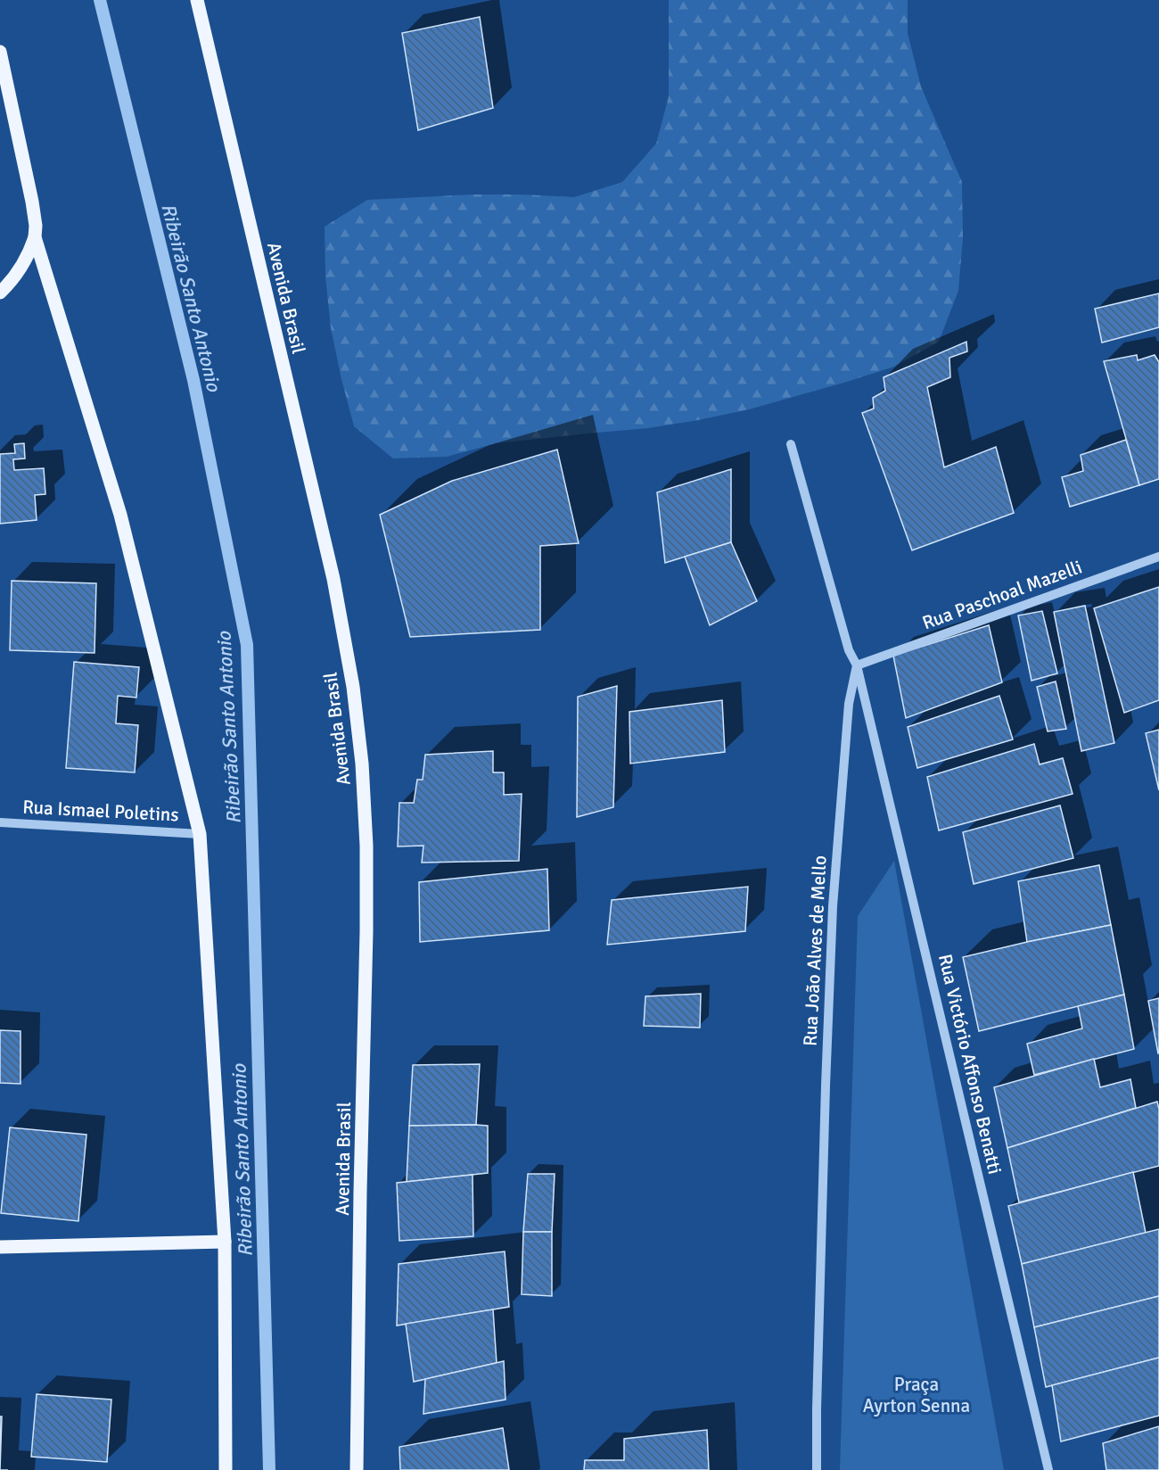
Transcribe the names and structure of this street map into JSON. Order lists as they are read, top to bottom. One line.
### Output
{"streets":{"main road":["Avenida Brasil"],"street":["Rua Paschoal Mazelli","Rua Ismael Poletins","Rua João Alves de Mello","Rua Victório Affonso Benatti"]},"crossings":[["Rua Paschoal Mazelli","Rua João Alves de Mello"],["Rua Paschoal Mazelli","Rua Victório Affonso Benatti"],["Rua João Alves de Mello","Rua Victório Affonso Benatti"]],"water":["Ribeirão Santo Antonio"],"parks":["Praça Ayrton Senna"]}
